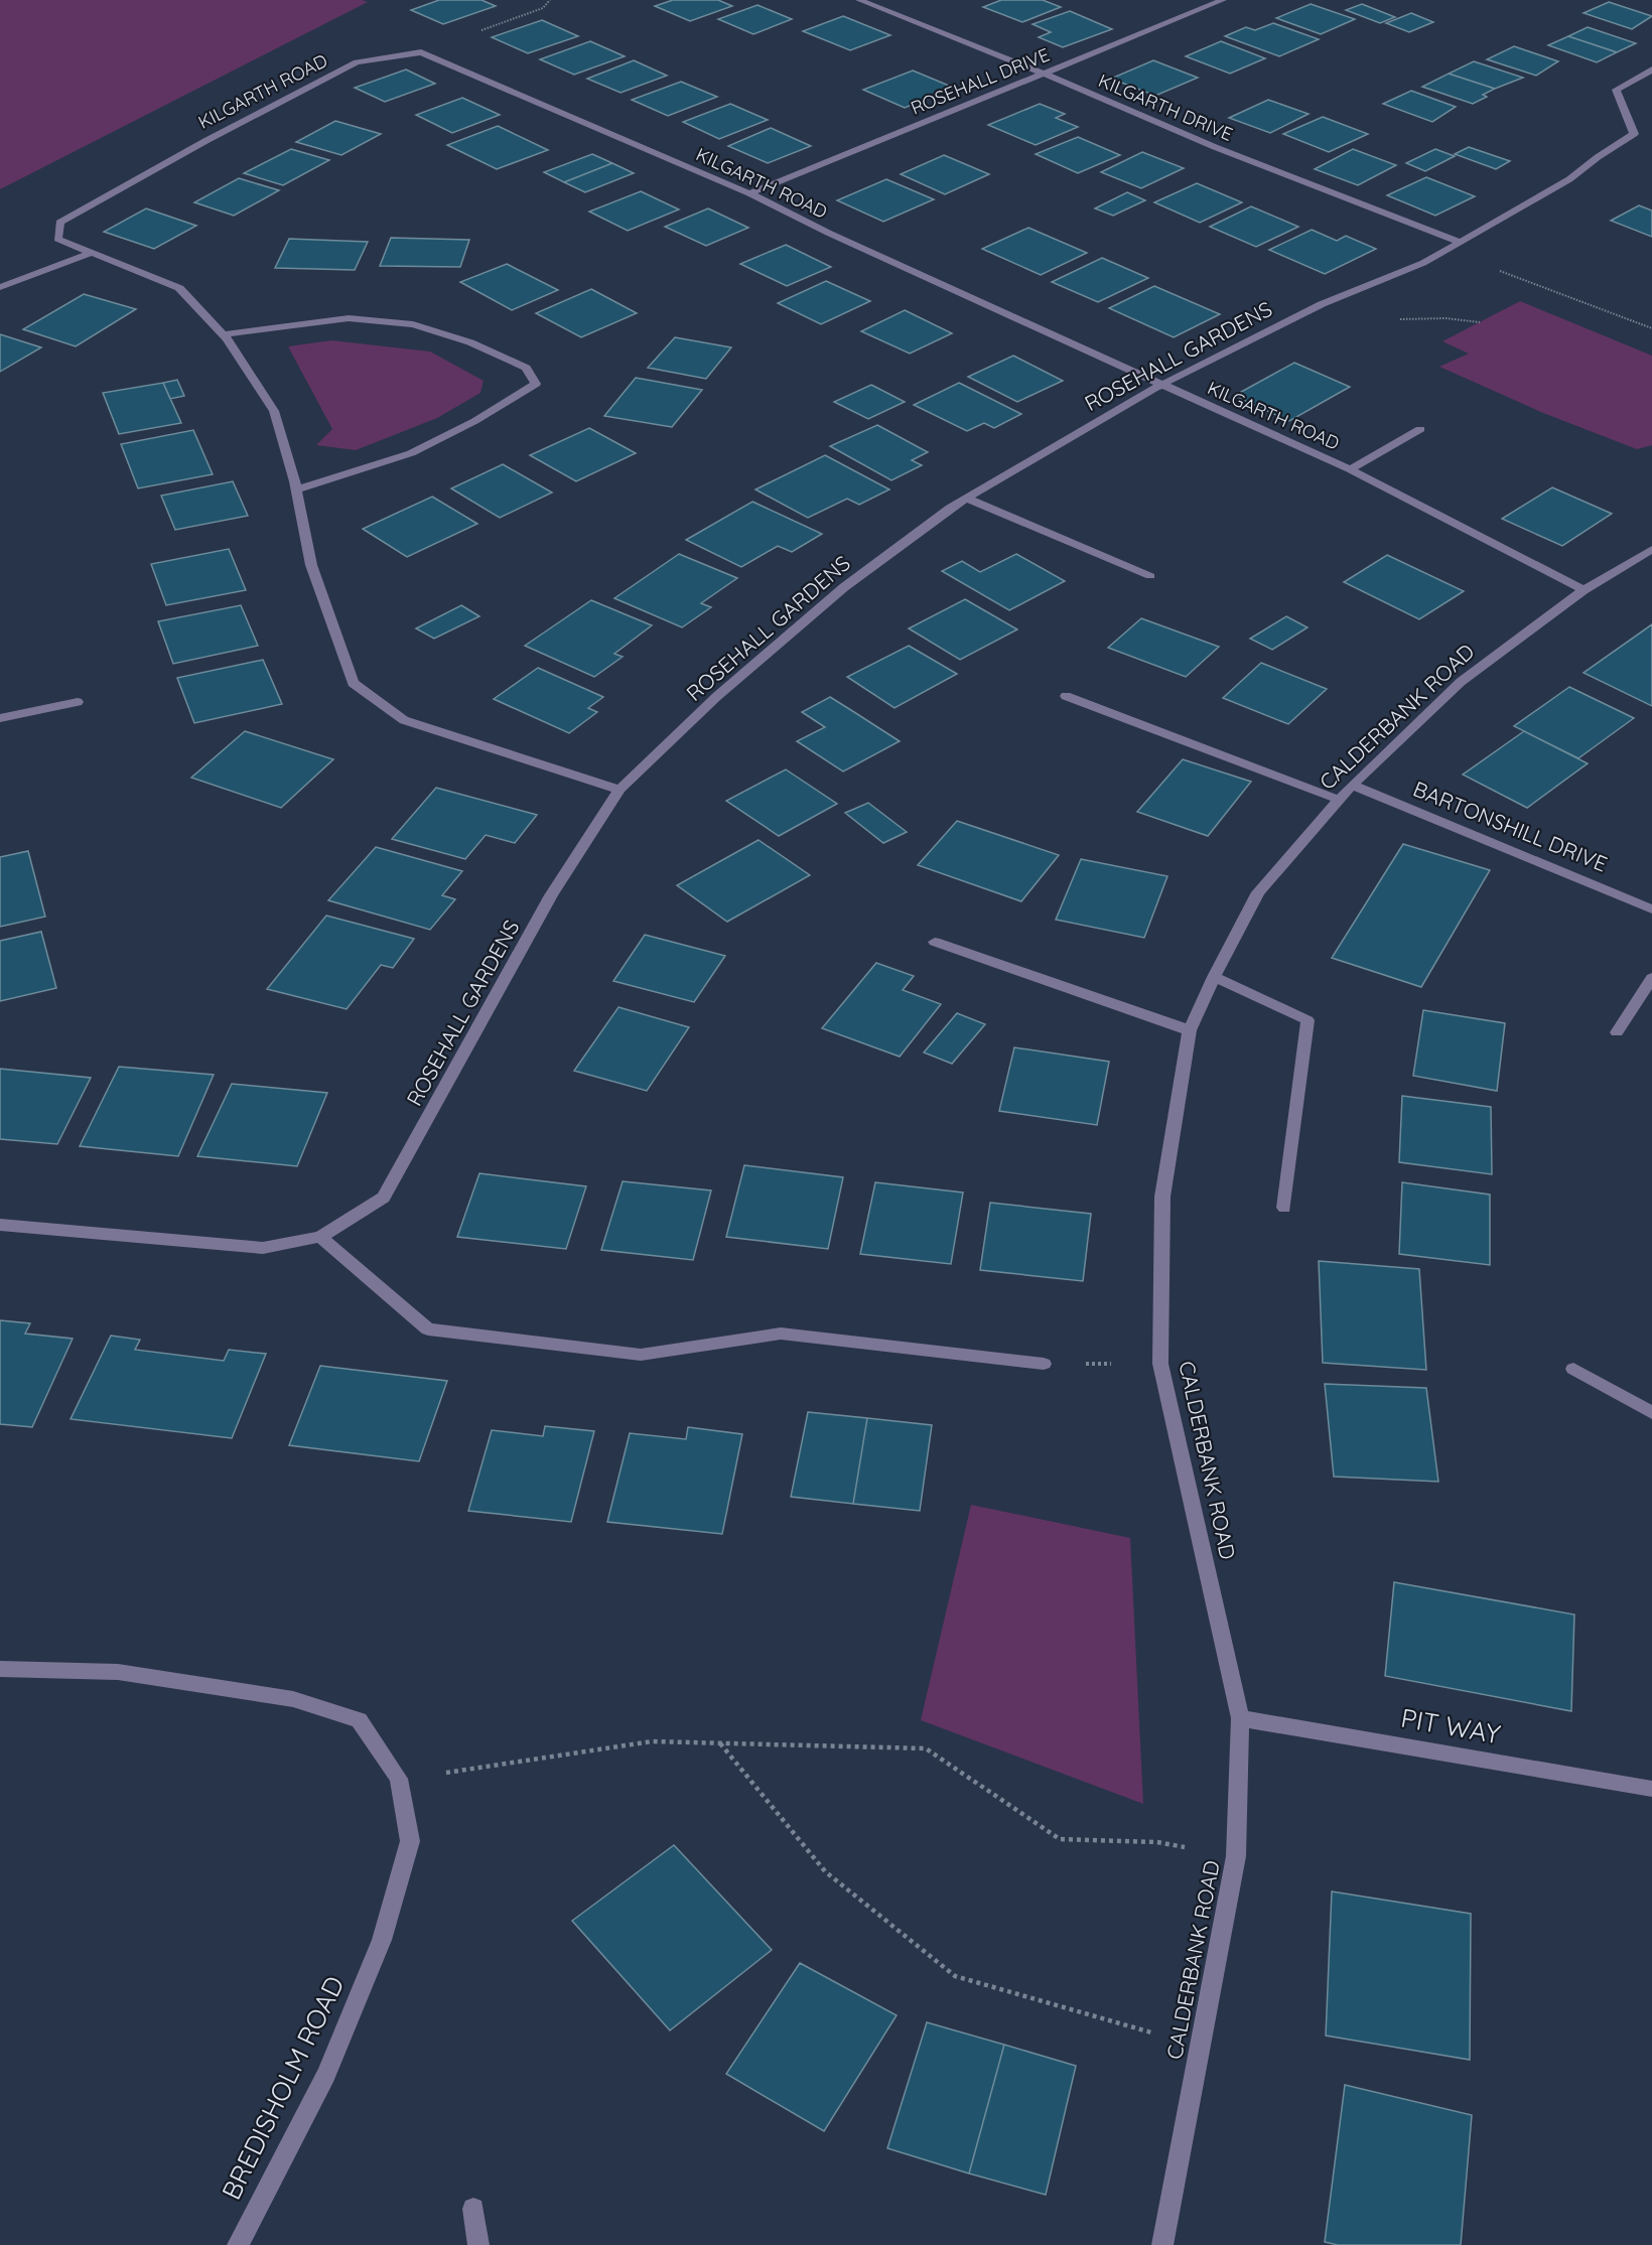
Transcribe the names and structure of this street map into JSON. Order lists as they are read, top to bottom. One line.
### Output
{"streets":{"street":["ROSEHALL DRIVE","KILGARTH ROAD","KILGARTH DRIVE","ROSEHALL GARDENS","CALDERBANK ROAD","BARTONSHILL DRIVE","PIT WAY","BREDISHOLM ROAD"]},"crossings":[["ROSEHALL DRIVE","KILGARTH ROAD"],["ROSEHALL DRIVE","KILGARTH DRIVE"],["KILGARTH ROAD","ROSEHALL GARDENS"],["KILGARTH ROAD","CALDERBANK ROAD"],["KILGARTH DRIVE","ROSEHALL GARDENS"],["CALDERBANK ROAD","BARTONSHILL DRIVE"],["CALDERBANK ROAD","PIT WAY"]]}
